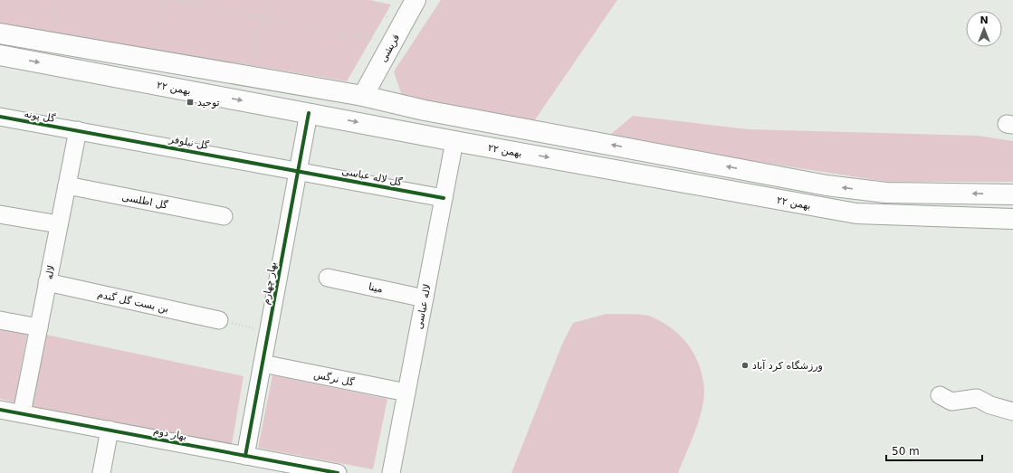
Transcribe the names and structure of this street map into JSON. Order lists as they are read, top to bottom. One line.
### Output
{"streets":{"main road":["قریشی","۲۲ بهمن"],"street":["گل پونه","گل نیلوفر","گل لاله عباسی","گل اطلسی","لاله","بهار چهارم","مینا","بن بست گل گندم","لاله عباسی","گل نرگس","بهار دوم"]},"crossings":[["۲۲ بهمن","بهار چهارم"],["۲۲ بهمن","لاله عباسی"],["گل پونه","گل نیلوفر"],["گل پونه","لاله"],["گل نیلوفر","گل لاله عباسی"],["گل نیلوفر","لاله"],["گل نیلوفر","بهار چهارم"],["گل لاله عباسی","بهار چهارم"],["گل لاله عباسی","لاله عباسی"],["گل اطلسی","لاله"],["لاله","بن بست گل گندم"],["لاله","بهار دوم"],["بهار چهارم","گل نرگس"],["بهار چهارم","بهار دوم"],["مینا","لاله عباسی"],["لاله عباسی","گل نرگس"]],"places":{"transit":["توحید"],"other":["ورزشگاه کرد آباد"]},"scale_bar":"50 m","north":"top"}
